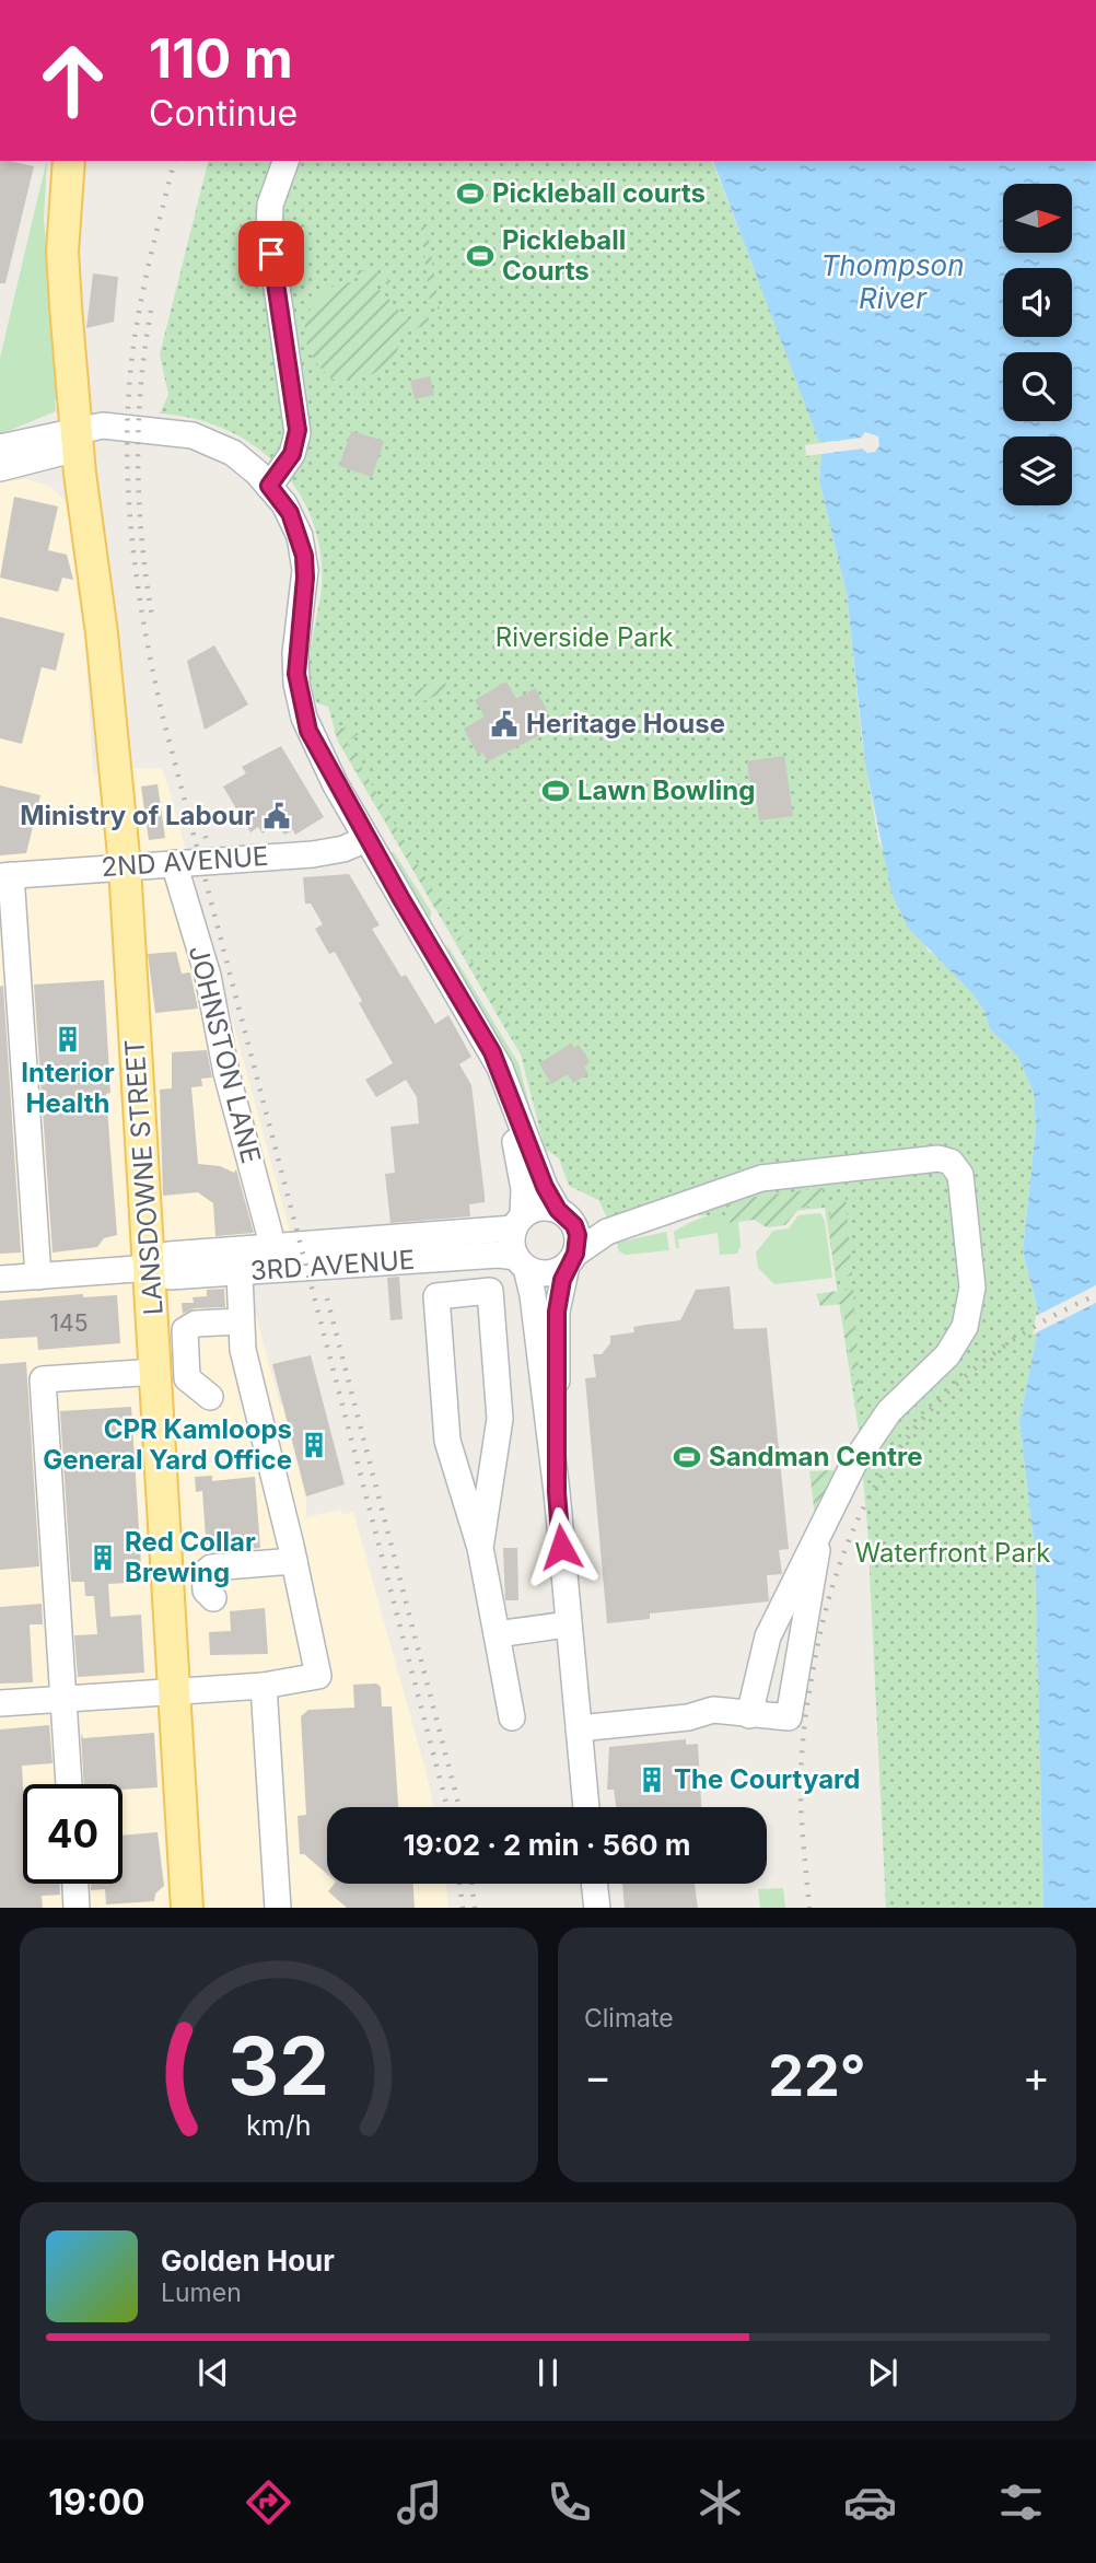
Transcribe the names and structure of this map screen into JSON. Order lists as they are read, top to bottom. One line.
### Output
{"streets":{"main road":["LANSDOWNE STREET"],"street":["2ND AVENUE","JOHNSTON LANE","3RD AVENUE"]},"crossings":[["2ND AVENUE","JOHNSTON LANE"],["2ND AVENUE","LANSDOWNE STREET"],["JOHNSTON LANE","3RD AVENUE"],["LANSDOWNE STREET","3RD AVENUE"]],"water":["Thompson River"],"parks":["Riverside Park","Waterfront Park"],"places":{"sports":["Pickleball courts","Pickleball Courts","Lawn Bowling","Sandman Centre"],"public building":["Heritage House","Ministry of Labour"],"building":["Interior Health","CPR Kamloops General Yard Office","Red Collar Brewing","The Courtyard"]},"house_numbers":["145"],"north":"right","page":{"turn":["110 m","Continue"],"limit":"40","trip":"19:02 · 2 min · 560 m","tile":"Climate","heat":["−","22°","+"],"song":["Golden Hour","Lumen"],"tabs":"19:00","gauge":["32","km/h"]}}
